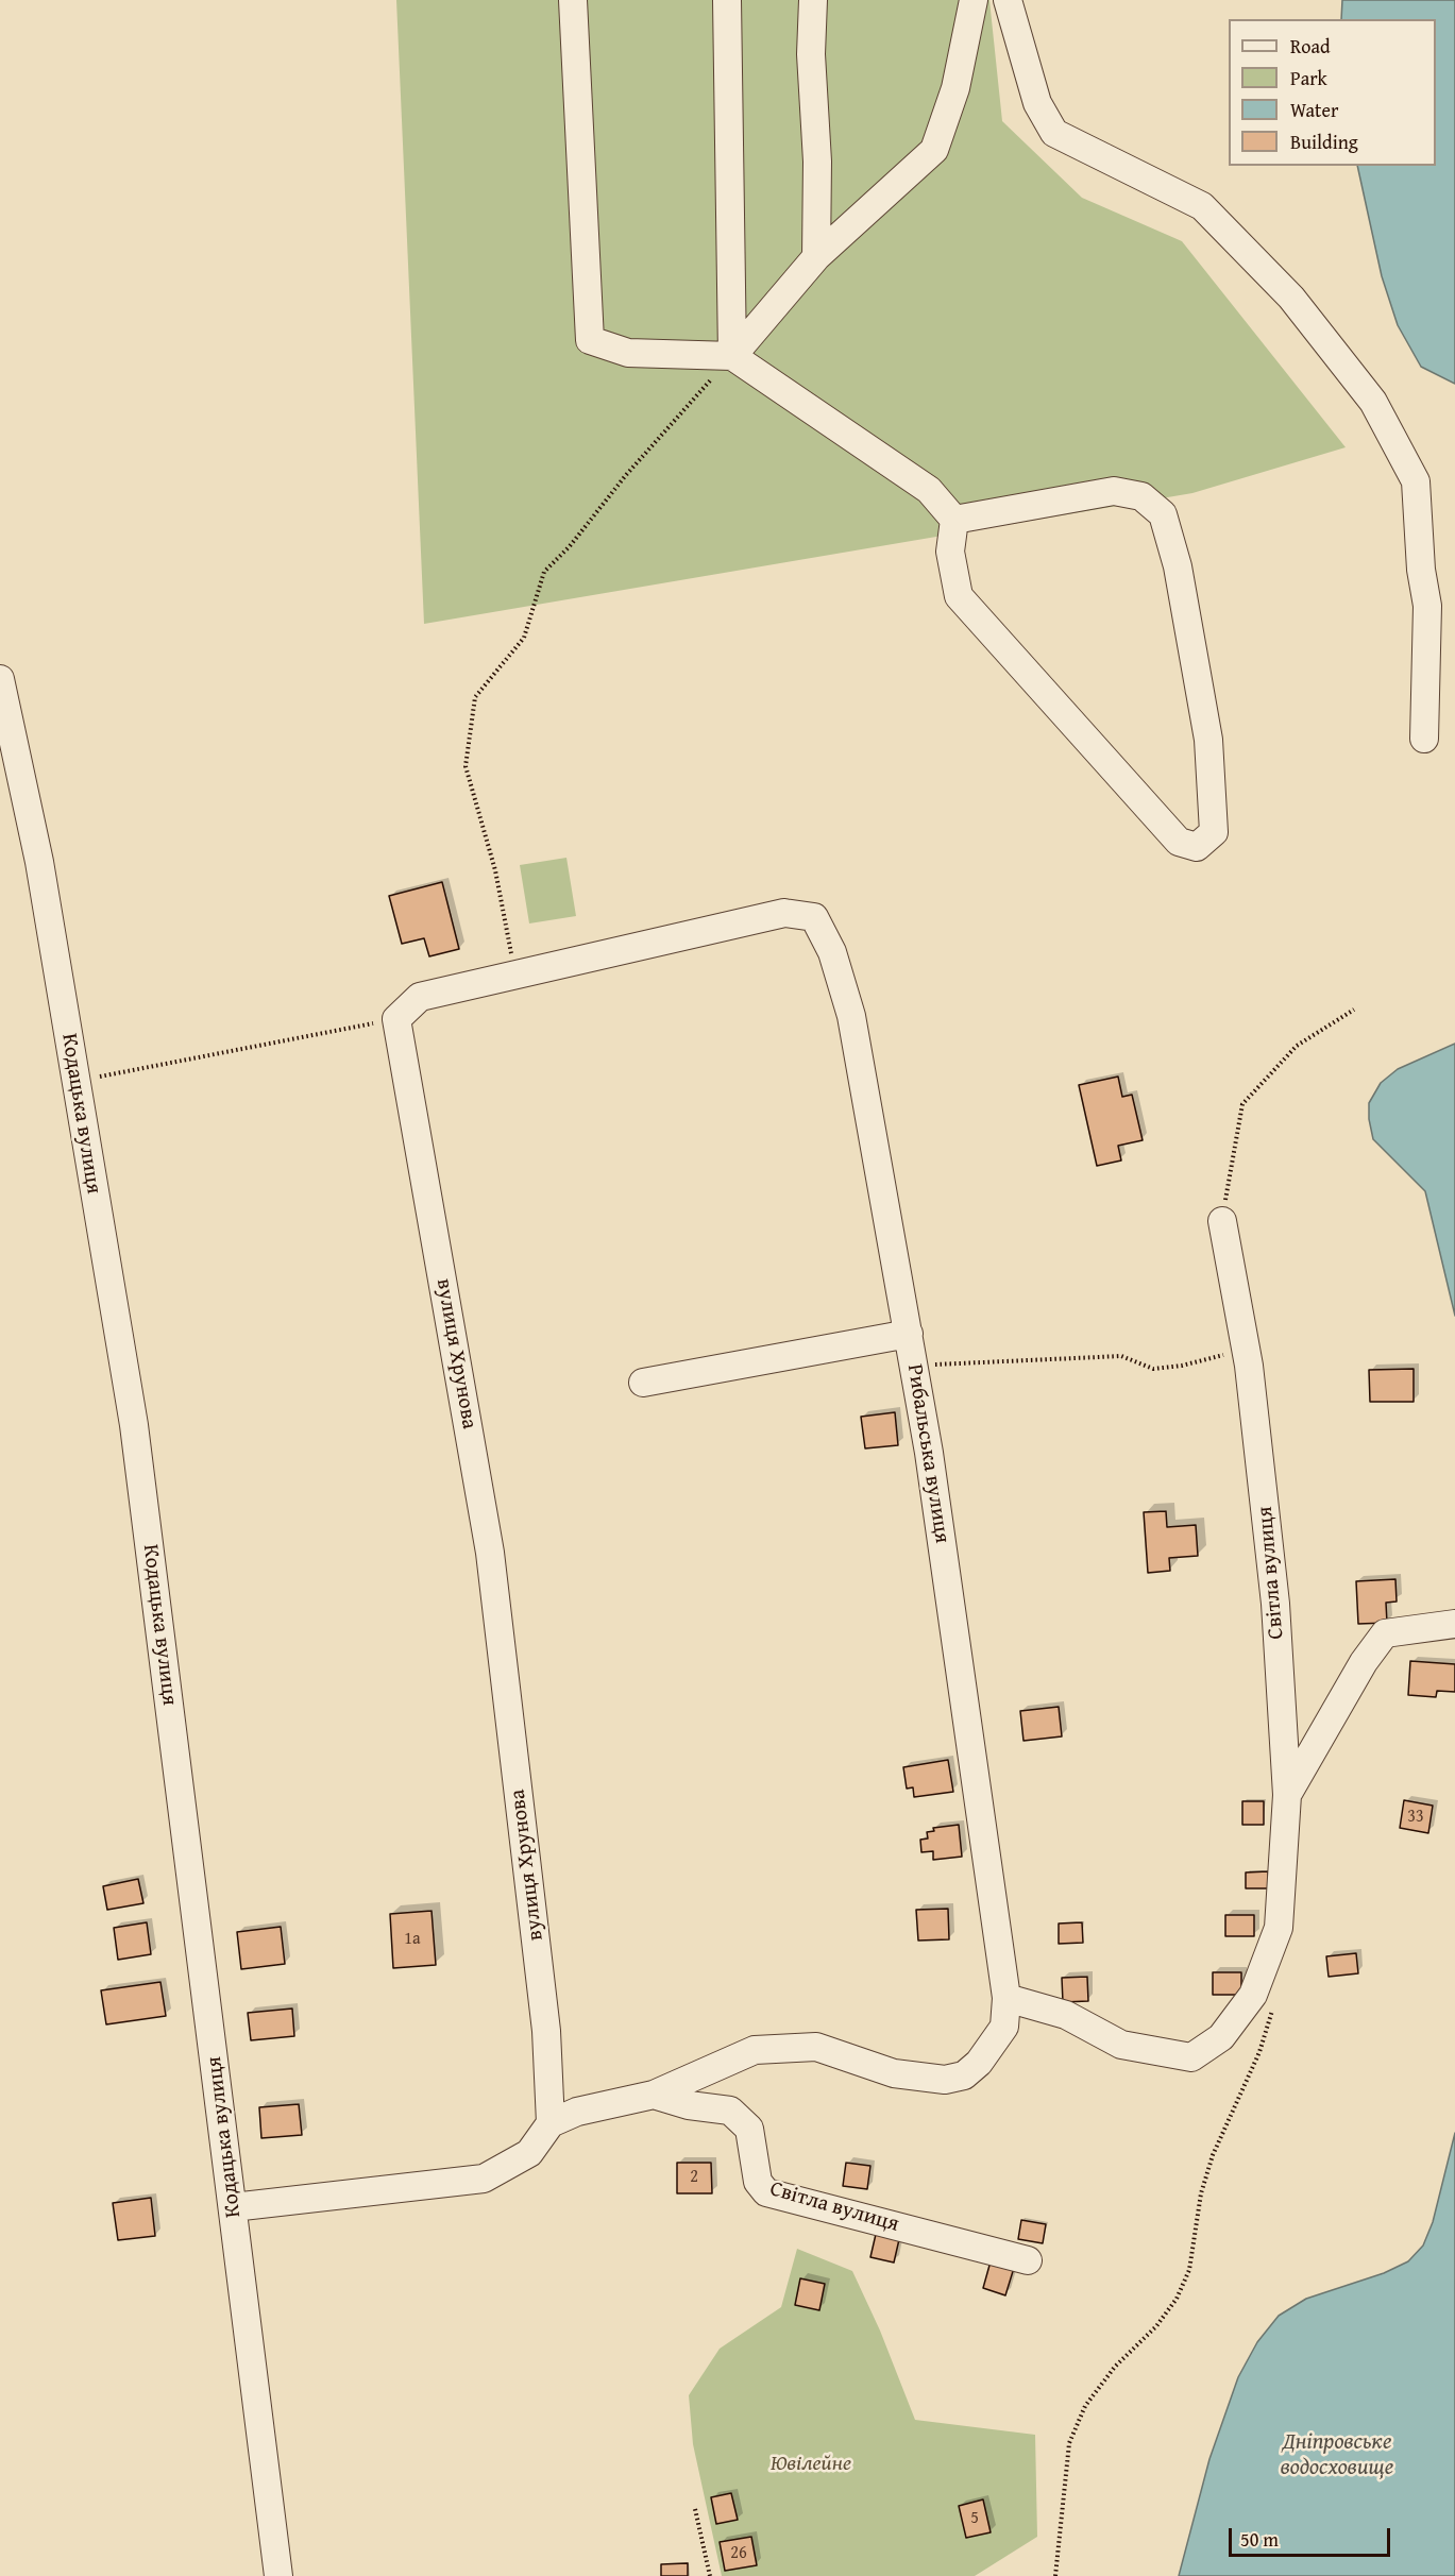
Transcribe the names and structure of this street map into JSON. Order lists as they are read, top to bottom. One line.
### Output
{"streets":{"street":["Кодацька вулиця","вулиця Хрунова","Рибальська вулиця","Світла вулиця"]},"crossings":[["вулиця Хрунова","Рибальська вулиця"],["Рибальська вулиця","Світла вулиця"]],"water":["Дніпровське водосховище"],"parks":["Ювілейне"],"house_numbers":["33","1а","2","5","26"],"legend":["Road","Park","Water","Building"],"scale_bar":"50 m"}
